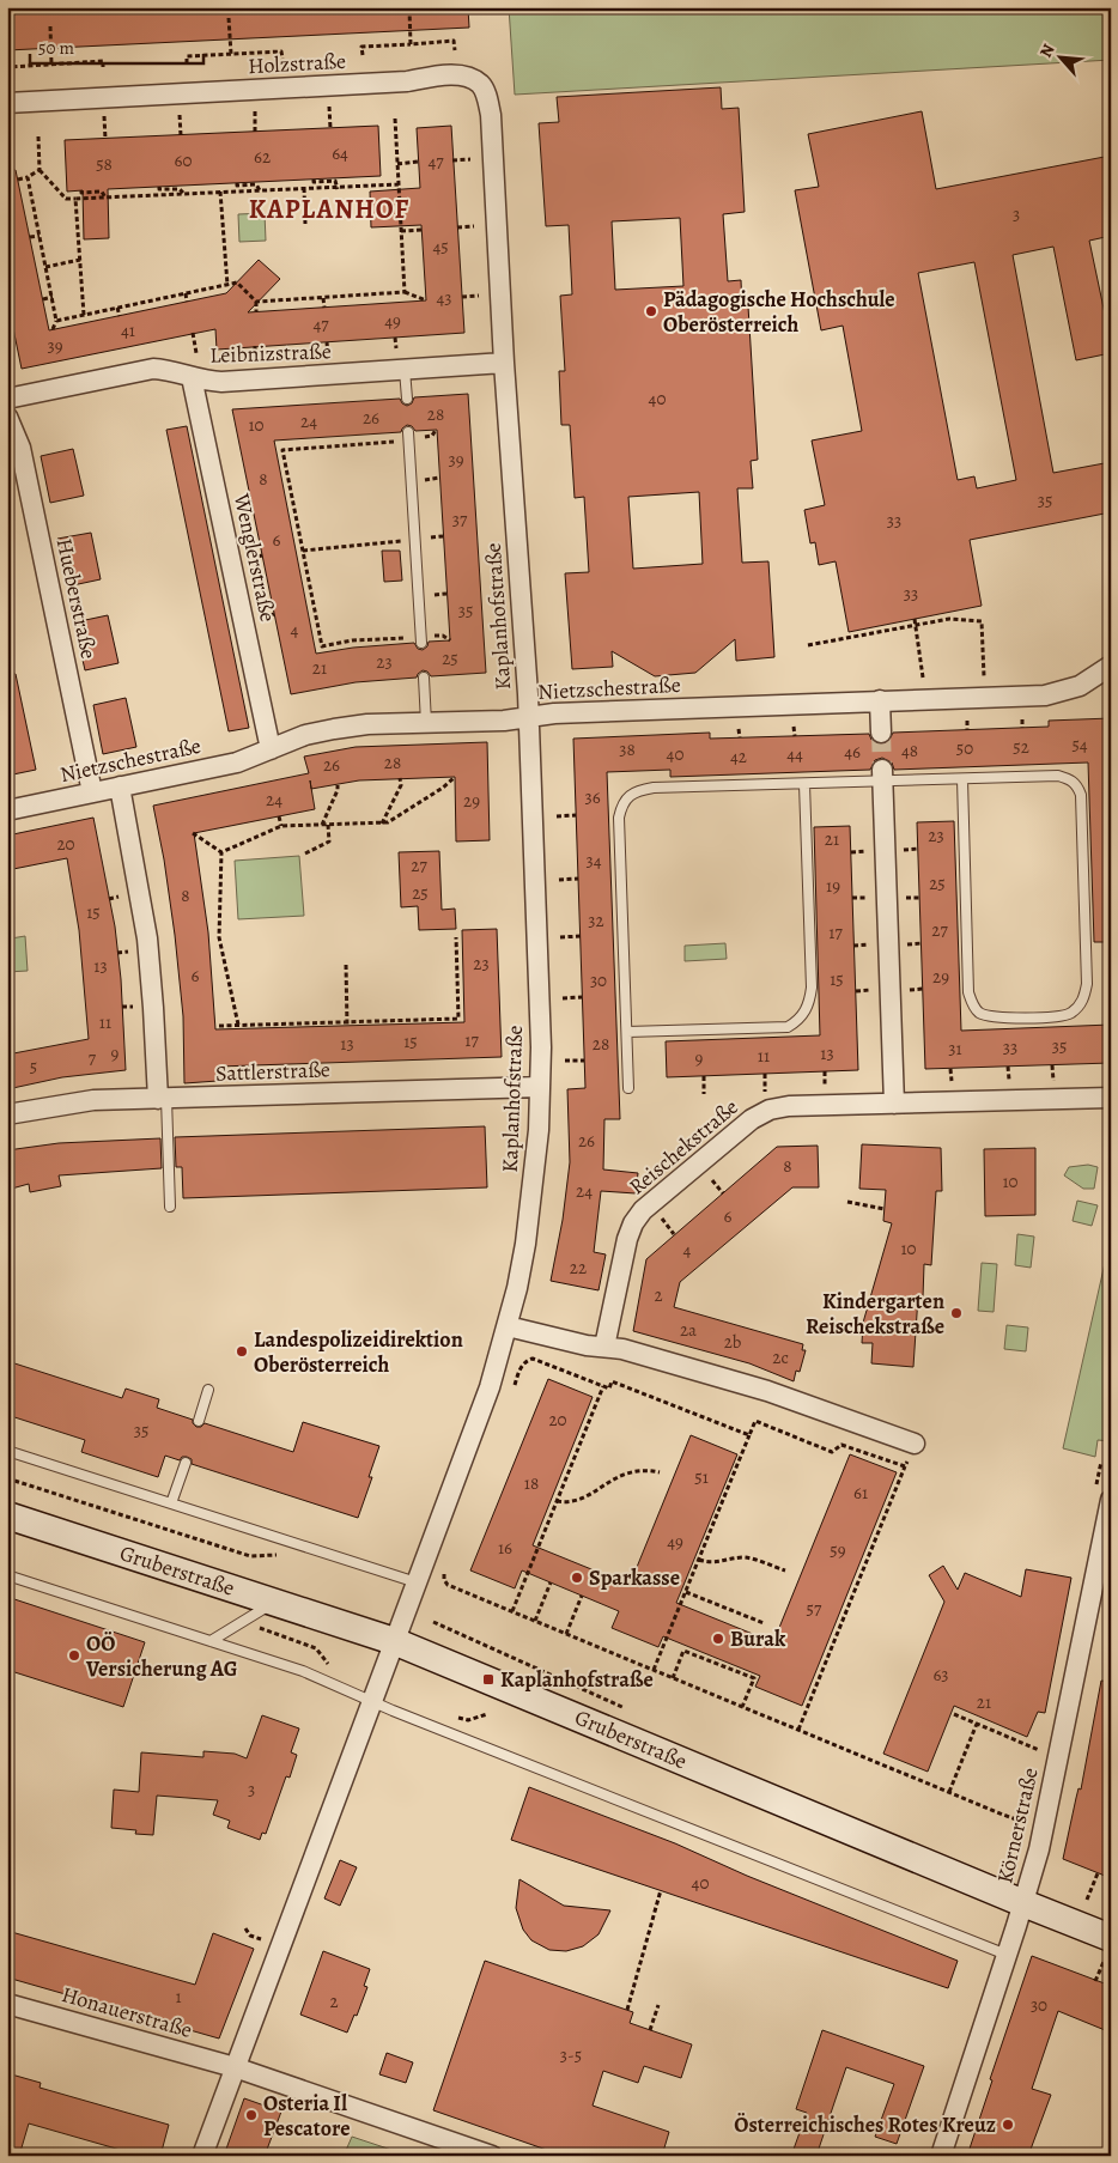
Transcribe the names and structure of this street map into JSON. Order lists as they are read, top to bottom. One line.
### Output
{"streets":{"main road":["Gruberstraße"],"street":["Holzstraße","Leibnizstraße","Wenglerstraße","Hueberstraße","Kaplanhofstraße","Nietzschestraße","Sattlerstraße","Reischekstraße","Körnerstraße","Honauerstraße"]},"crossings":[["Holzstraße","Kaplanhofstraße"],["Leibnizstraße","Wenglerstraße"],["Leibnizstraße","Kaplanhofstraße"],["Wenglerstraße","Nietzschestraße"],["Hueberstraße","Nietzschestraße"],["Kaplanhofstraße","Nietzschestraße"],["Kaplanhofstraße","Sattlerstraße"],["Kaplanhofstraße","Gruberstraße"],["Kaplanhofstraße","Honauerstraße"],["Gruberstraße","Körnerstraße"]],"districts":["KAPLANHOF"],"places":{"other":["Pädagogische Hochschule Oberösterreich","Kindergarten Reischekstraße","Landespolizeidirektion Oberösterreich","Sparkasse","Burak","OÖ Versicherung AG","Osteria Il Pescatore","Österreichisches Rotes Kreuz"],"transit":["Kaplanhofstraße"]},"house_numbers":["64","62","60","47","58","3","45","43","49","47","41","39","40","28","26","24","10","39","8","35","37","33","6","33","35","4","25","23","21","54","52","50","38","48","46","40","44","42","28","26","36","24","29","23","21","20","34","27","25","19","25","8","15","32","27","17","23","13","6","29","15","30","11","17","15","13","28","35","33","31","9","13","11","7","9","5","26","8","10","24","6","10","4","22","2","2a","2b","2c","20","35","51","18","61","49","16","59","57","63","21","3","40","1","2","30","3-5"],"scale_bar":"50 m","north":"top left"}
